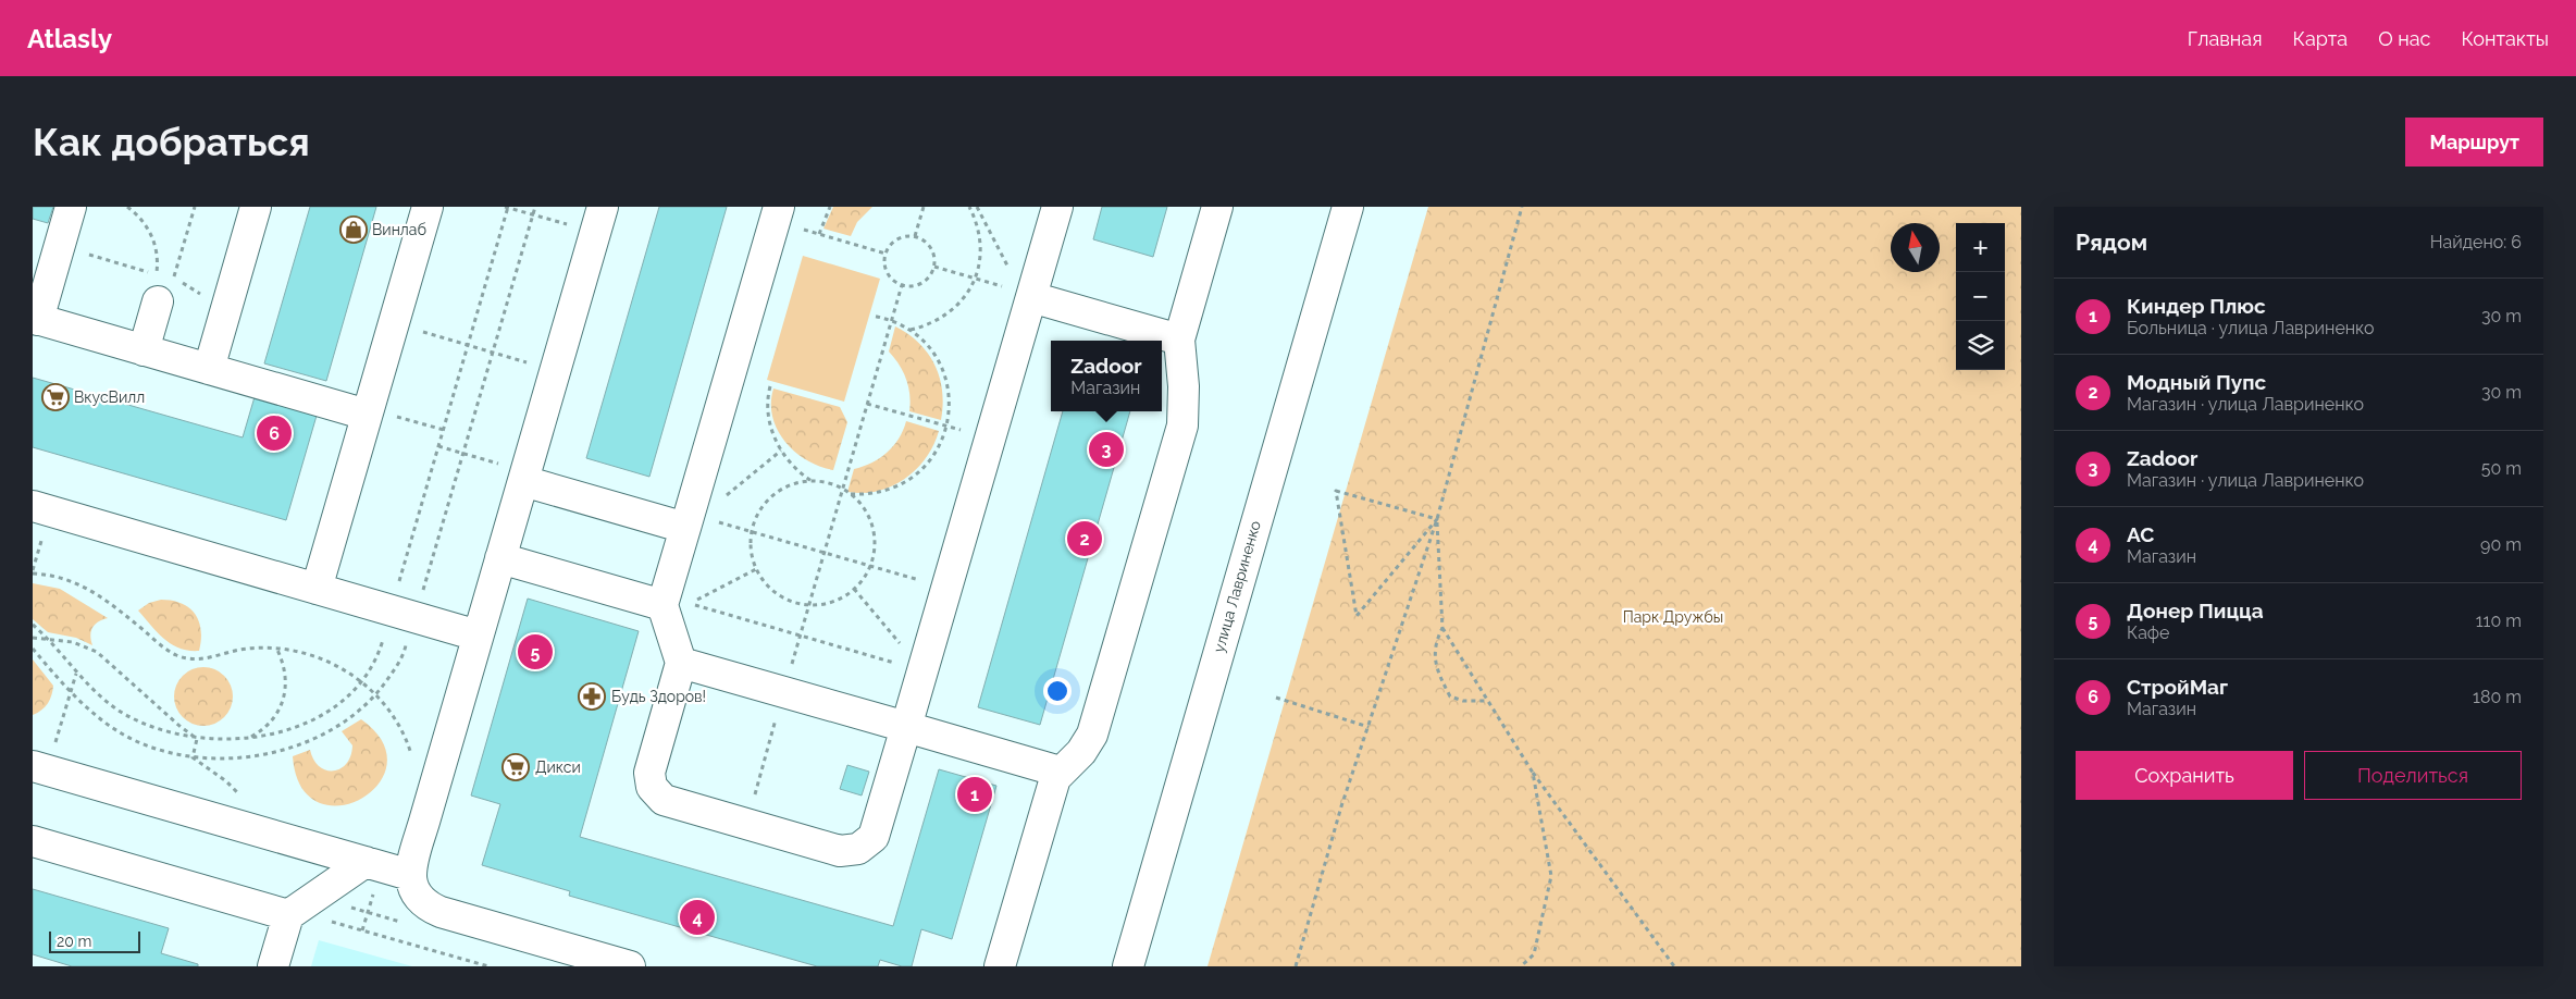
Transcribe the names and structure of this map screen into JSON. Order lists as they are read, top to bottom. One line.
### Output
{"streets":{"street":["улица Лавриненко"]},"parks":["Парк Дружбы"],"places":{"shop":["Винлаб"],"supermarket":["ВкусВилл","Дикси"],"pharmacy":["Будь Здоров!"]},"scale_bar":"20 m","north":"top","page":{"header":"Atlasly","nav":["Главная","Карта","О нас","Контакты"],"buttons":["Маршрут",["Сохранить","Поделиться"]],"title":"Как добраться","heading":["Рядом","Найдено: 6"],"map_buttons":["+","−"],"list":[{"mark":"1","name":"Киндер Плюс","note":"Больница · улица Лавриненко","value":"30 m"},{"mark":"2","name":"Модный Пупс","note":"Магазин · улица Лавриненко","value":"30 m"},{"mark":"3","name":"Zadoor","note":"Магазин · улица Лавриненко","value":"50 m"},{"mark":"4","name":"АС","note":"Магазин","value":"90 m"},{"mark":"5","name":"Донер Пицца","note":"Кафе","value":"110 m"},{"mark":"6","name":"СтройМаг","note":"Магазин","value":"180 m"}],"popup":["Zadoor","Магазин"],"pins":["6","3","2","5","1","4"],"scale":"20 m"}}
